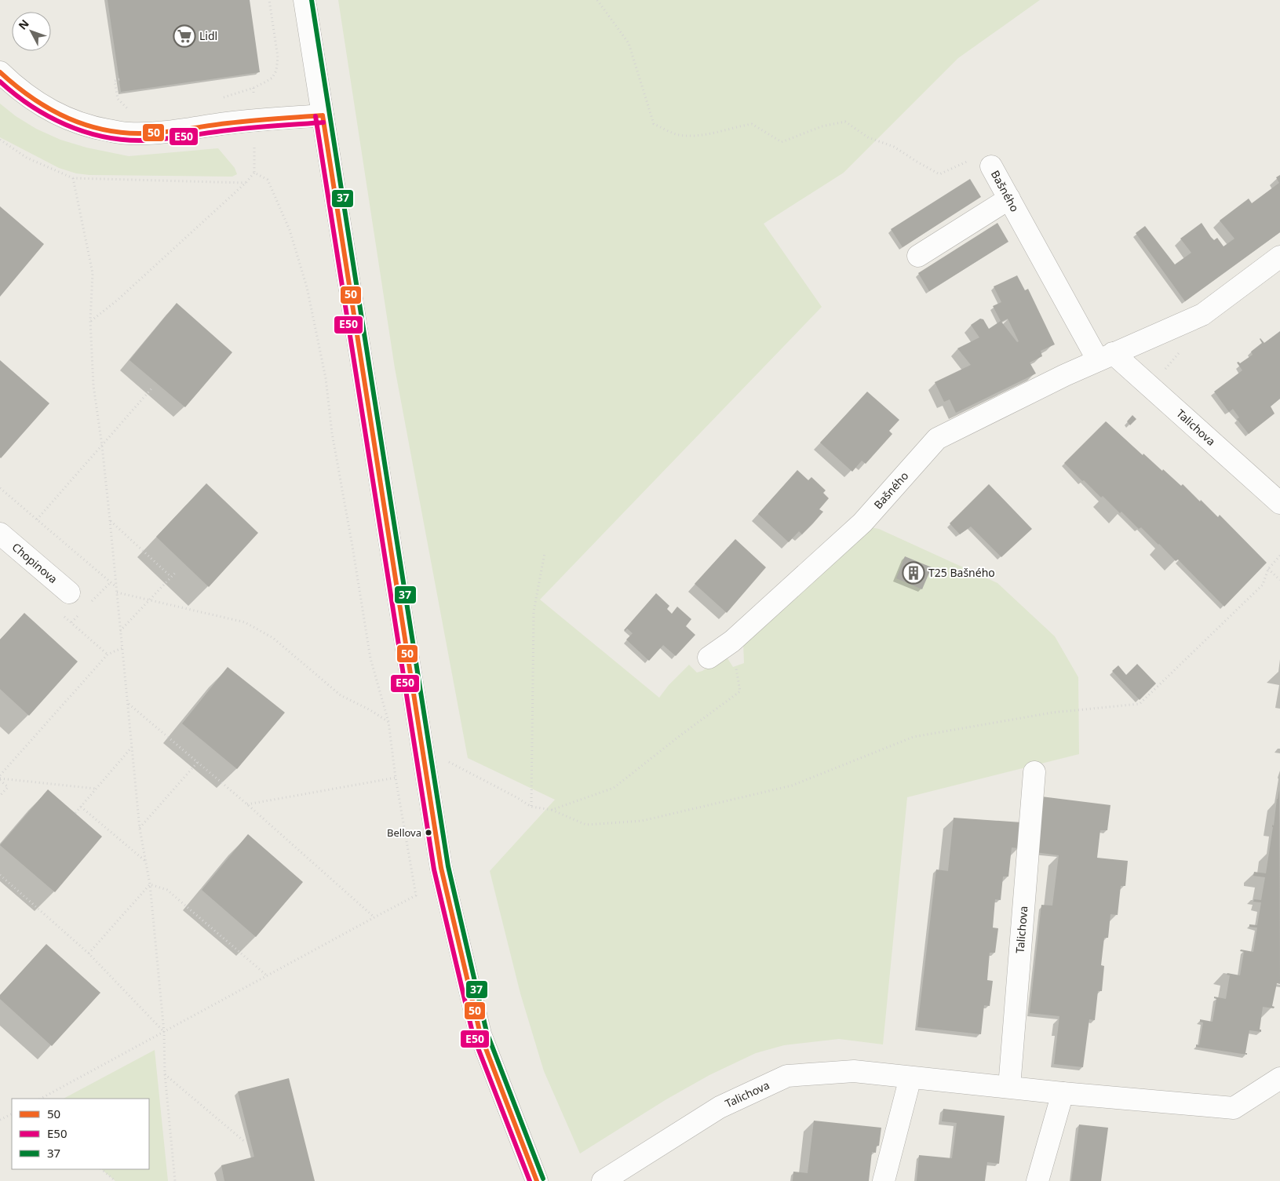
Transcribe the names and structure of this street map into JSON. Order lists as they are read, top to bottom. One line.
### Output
{"streets":{"street":["Bašného","Talichova","Chopinova"]},"crossings":[["Bašného","Talichova"]],"places":{"supermarket":["Lidl"],"building":["T25 Bašného"],"other":["Bellova"]},"lines":["transit line 37","transit line 50","transit line E50"],"legend":["50","E50","37"],"north":"top left"}
